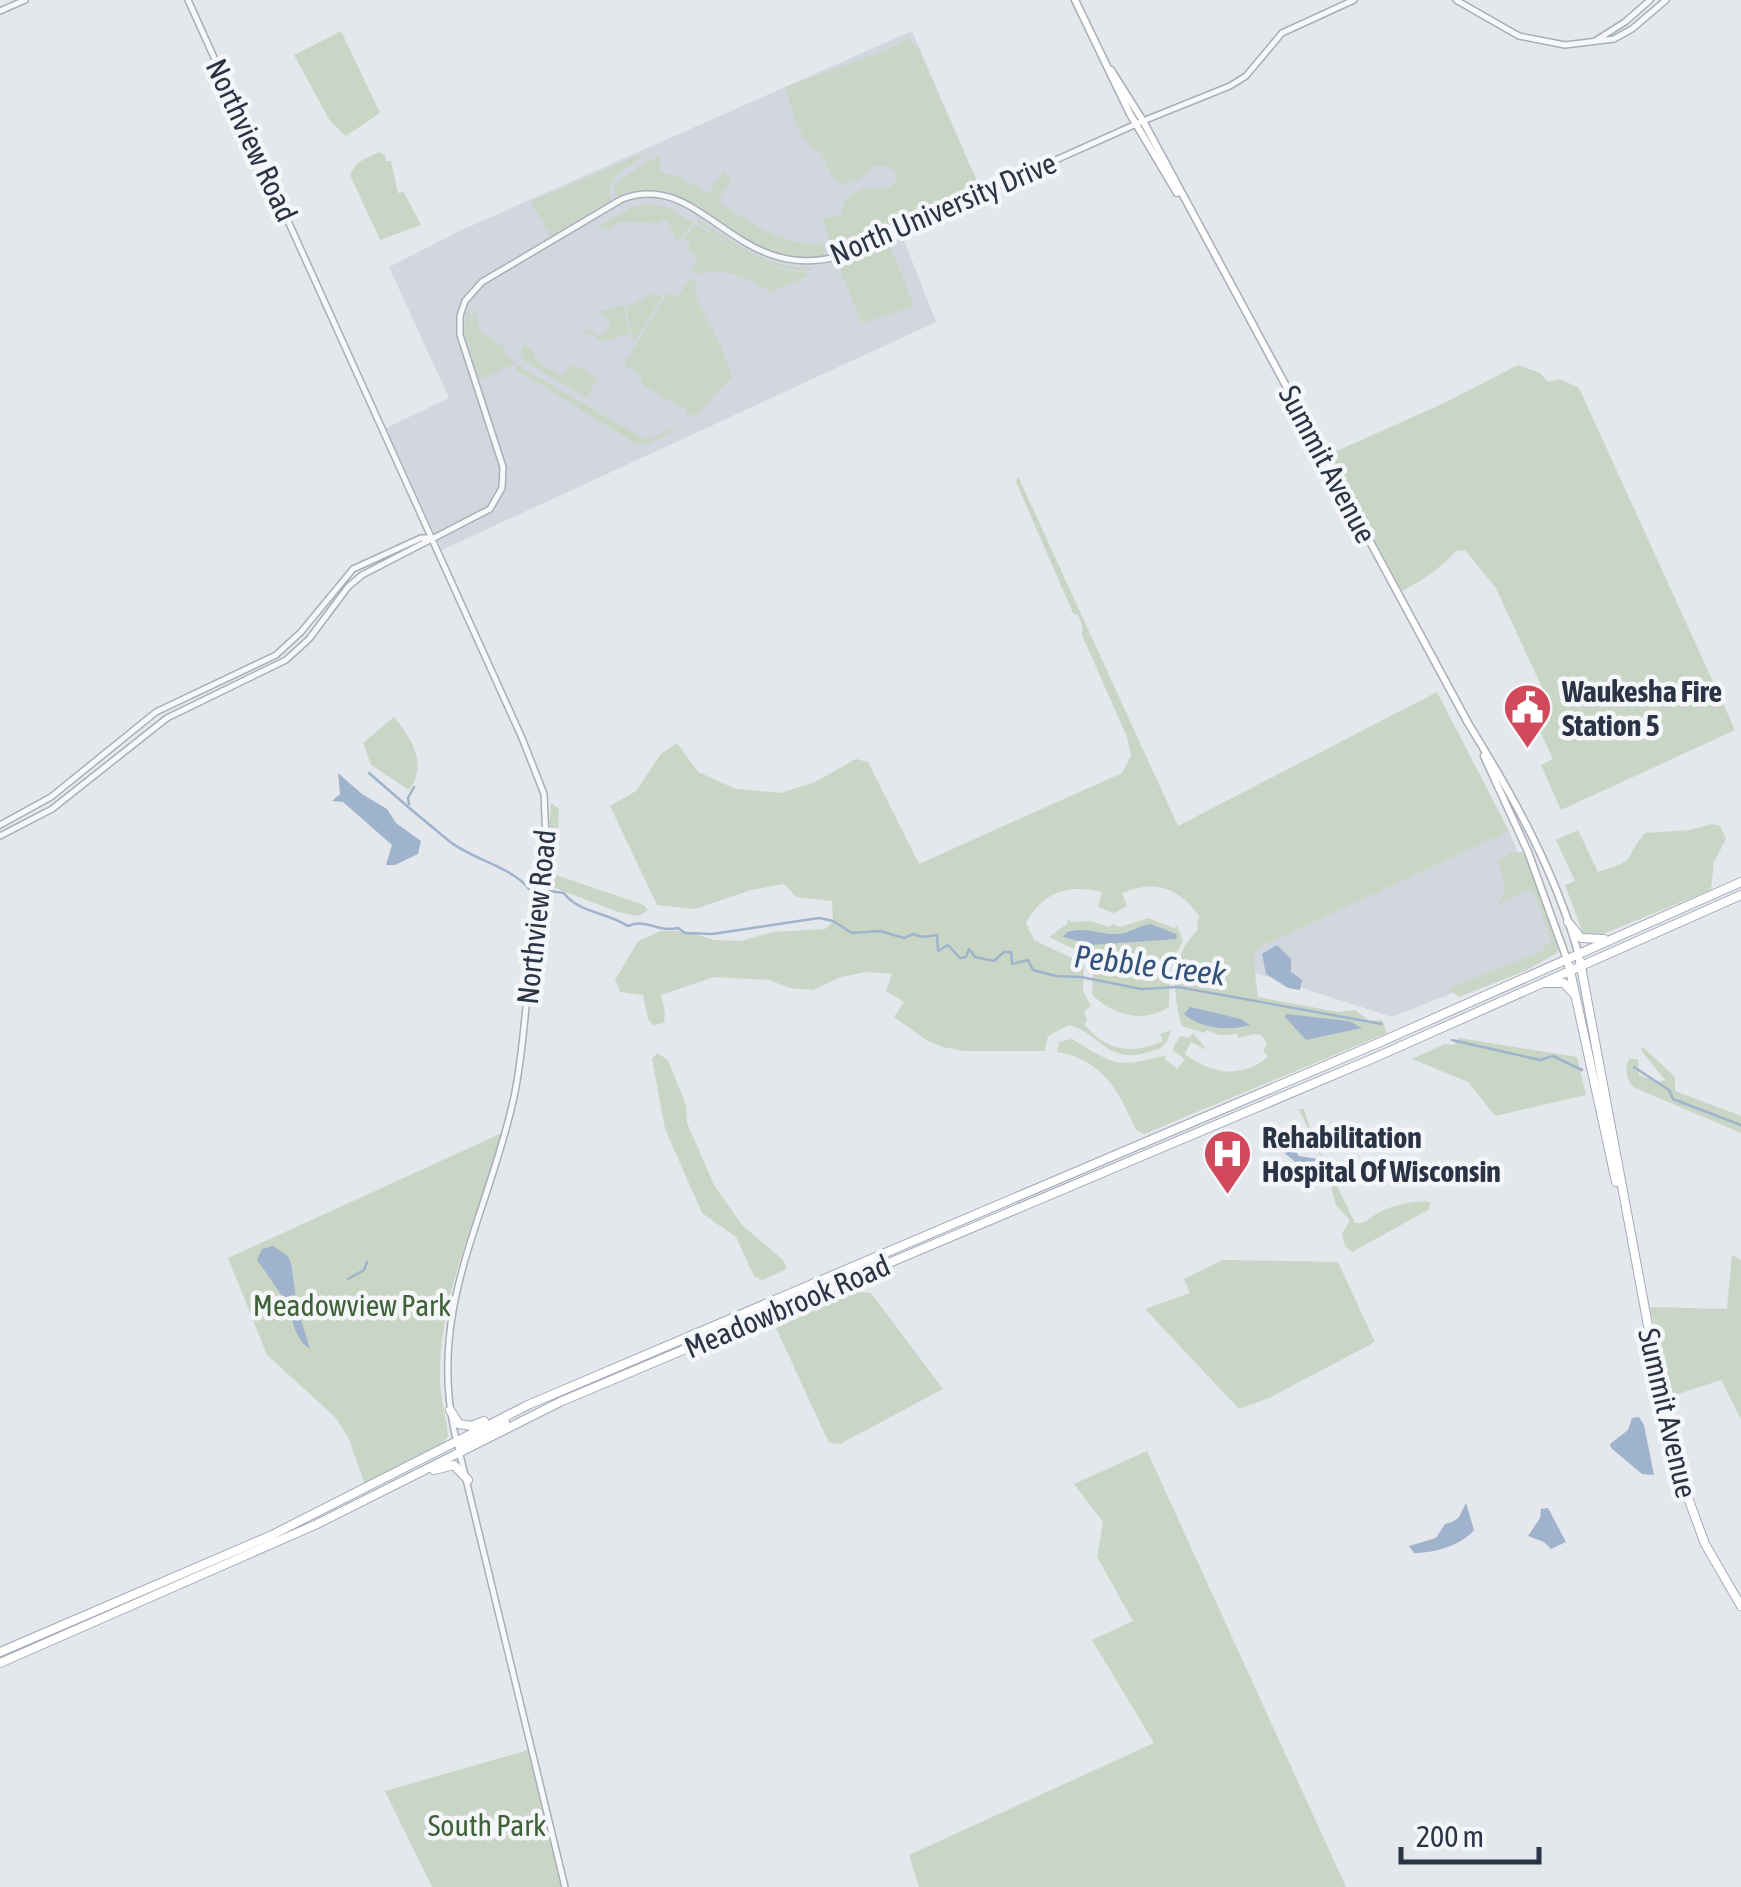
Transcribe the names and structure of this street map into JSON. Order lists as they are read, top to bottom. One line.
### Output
{"streets":{"main road":["Summit Avenue","Meadowbrook Road"],"street":["Northview Road","North University Drive"]},"crossings":[["Northview Road","North University Drive"],["Northview Road","Meadowbrook Road"],["North University Drive","Summit Avenue"],["Summit Avenue","Meadowbrook Road"]],"water":["Pebble Creek"],"parks":["Meadowview Park","South Park"],"places":{"public building":["Waukesha Fire Station 5"],"hospital":["Rehabilitation Hospital Of Wisconsin"]},"scale_bar":"200 m"}
